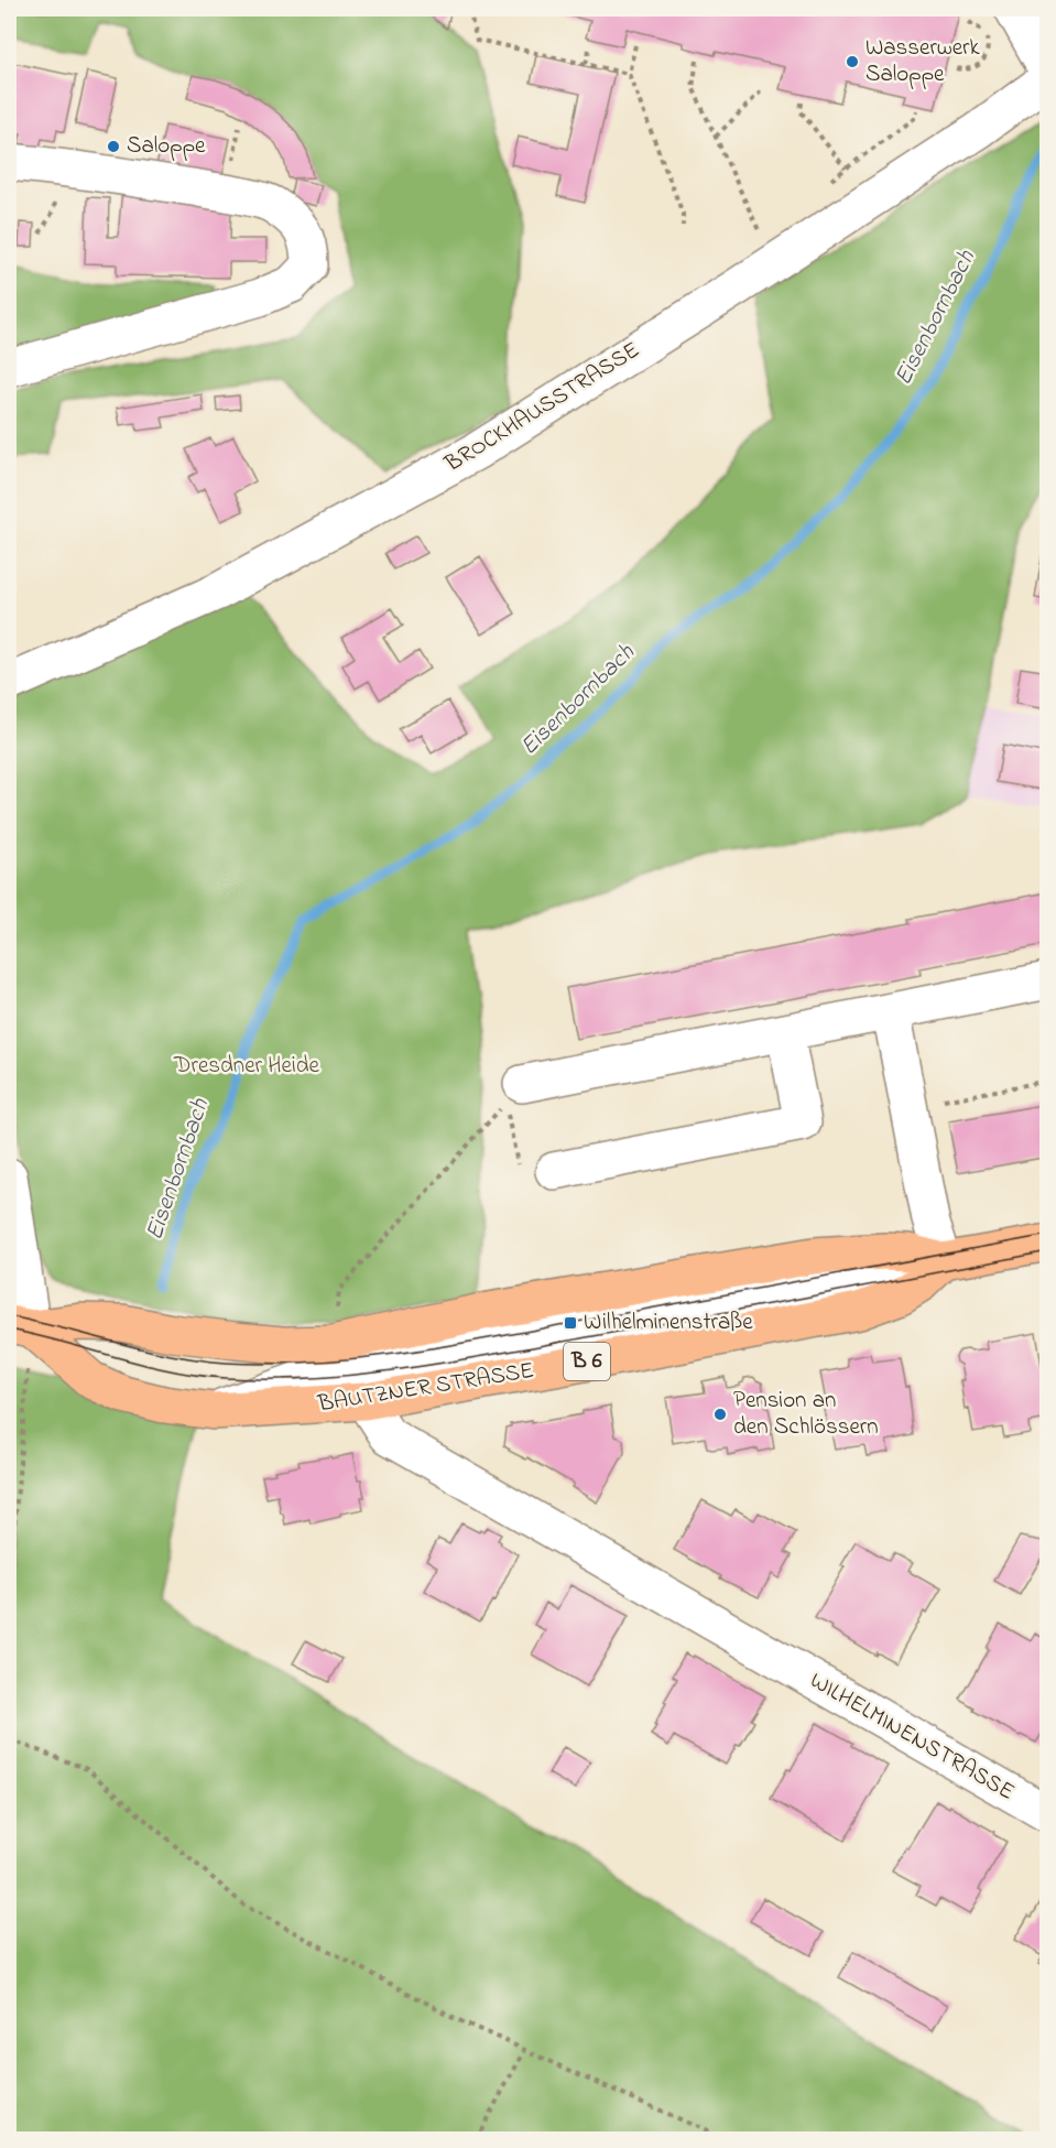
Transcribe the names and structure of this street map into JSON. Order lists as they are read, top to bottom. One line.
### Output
{"streets":{"main road":["B 6","BAUTZNER STRASSE"],"street":["BROCKHAUSSTRASSE","WILHELMINENSTRASSE"]},"crossings":[["BAUTZNER STRASSE","WILHELMINENSTRASSE"]],"water":["Eisenbornbach"],"parks":["Dresdner Heide"],"places":{"other":["Wasserwerk Saloppe","Saloppe","Pension an den Schlössern"],"transit":["Wilhelminenstraße"]}}
